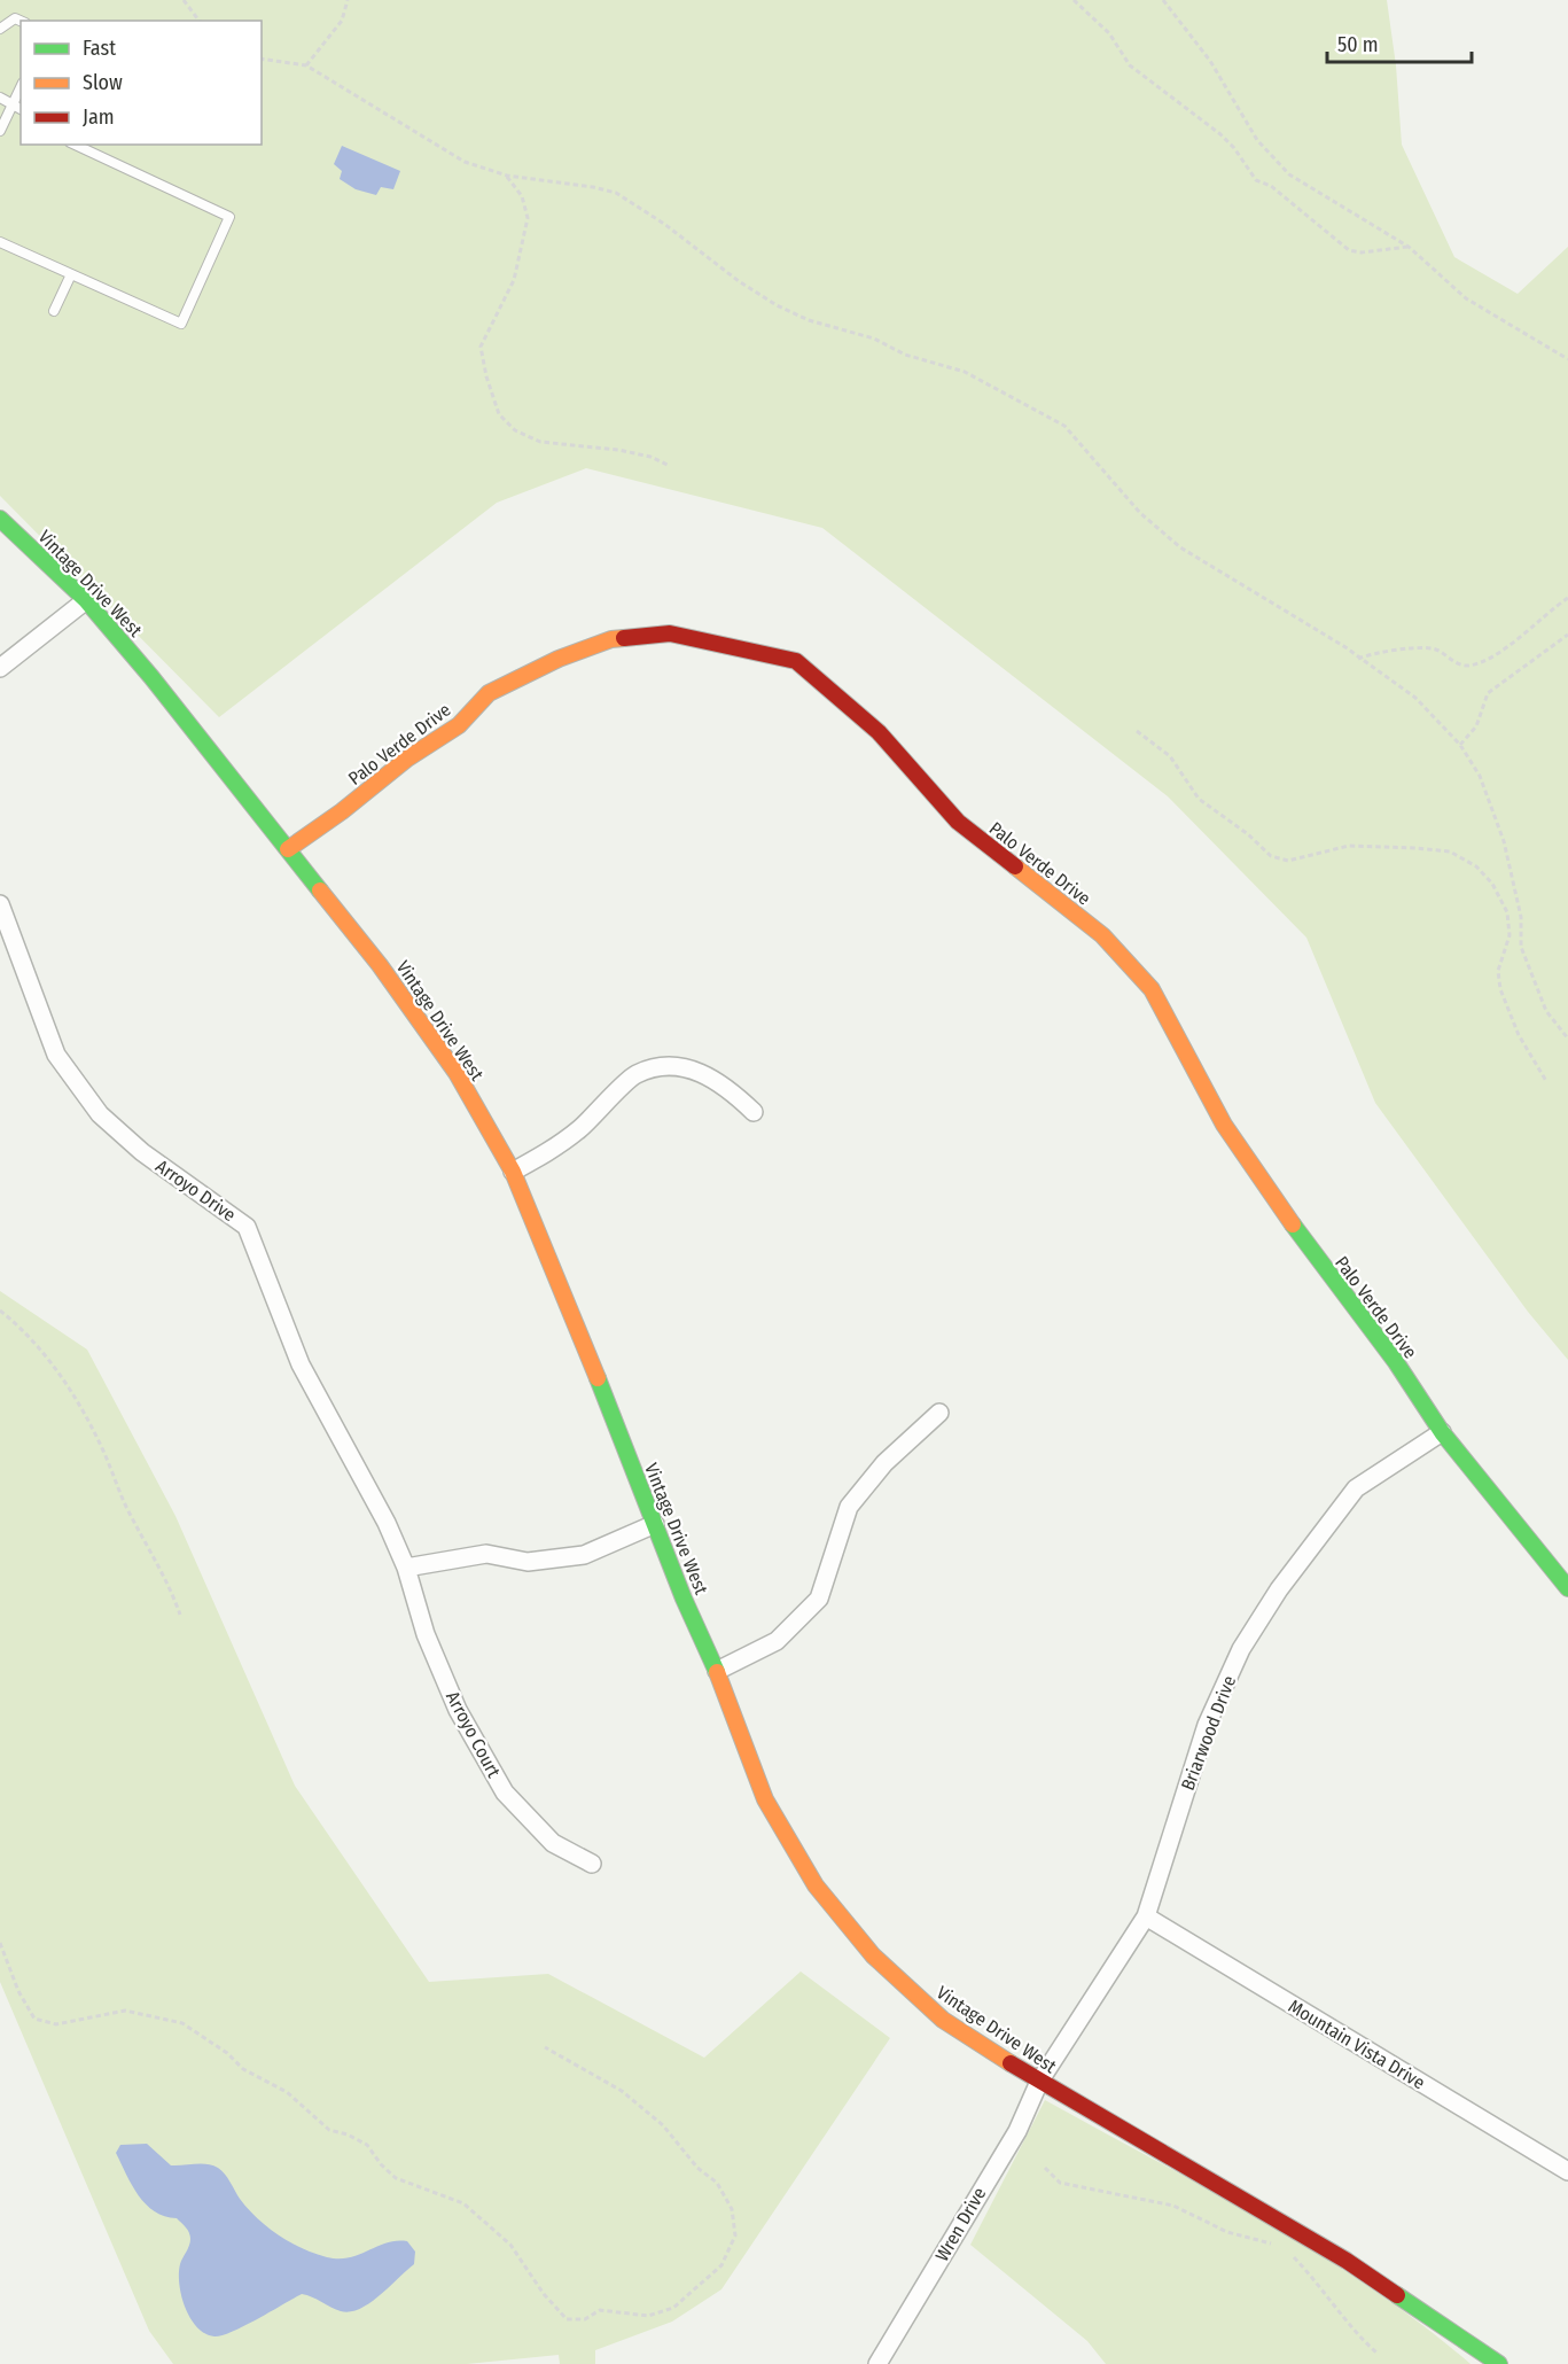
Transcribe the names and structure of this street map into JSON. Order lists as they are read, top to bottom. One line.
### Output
{"streets":{"street":["Vintage Drive West","Palo Verde Drive","Arroyo Drive","Briarwood Drive","Arroyo Court","Mountain Vista Drive","Wren Drive"]},"crossings":[["Vintage Drive West","Palo Verde Drive"],["Vintage Drive West","Briarwood Drive"],["Vintage Drive West","Wren Drive"],["Palo Verde Drive","Briarwood Drive"],["Arroyo Drive","Arroyo Court"],["Briarwood Drive","Mountain Vista Drive"],["Briarwood Drive","Wren Drive"]],"legend":["Fast","Slow","Jam"],"scale_bar":"50 m"}
